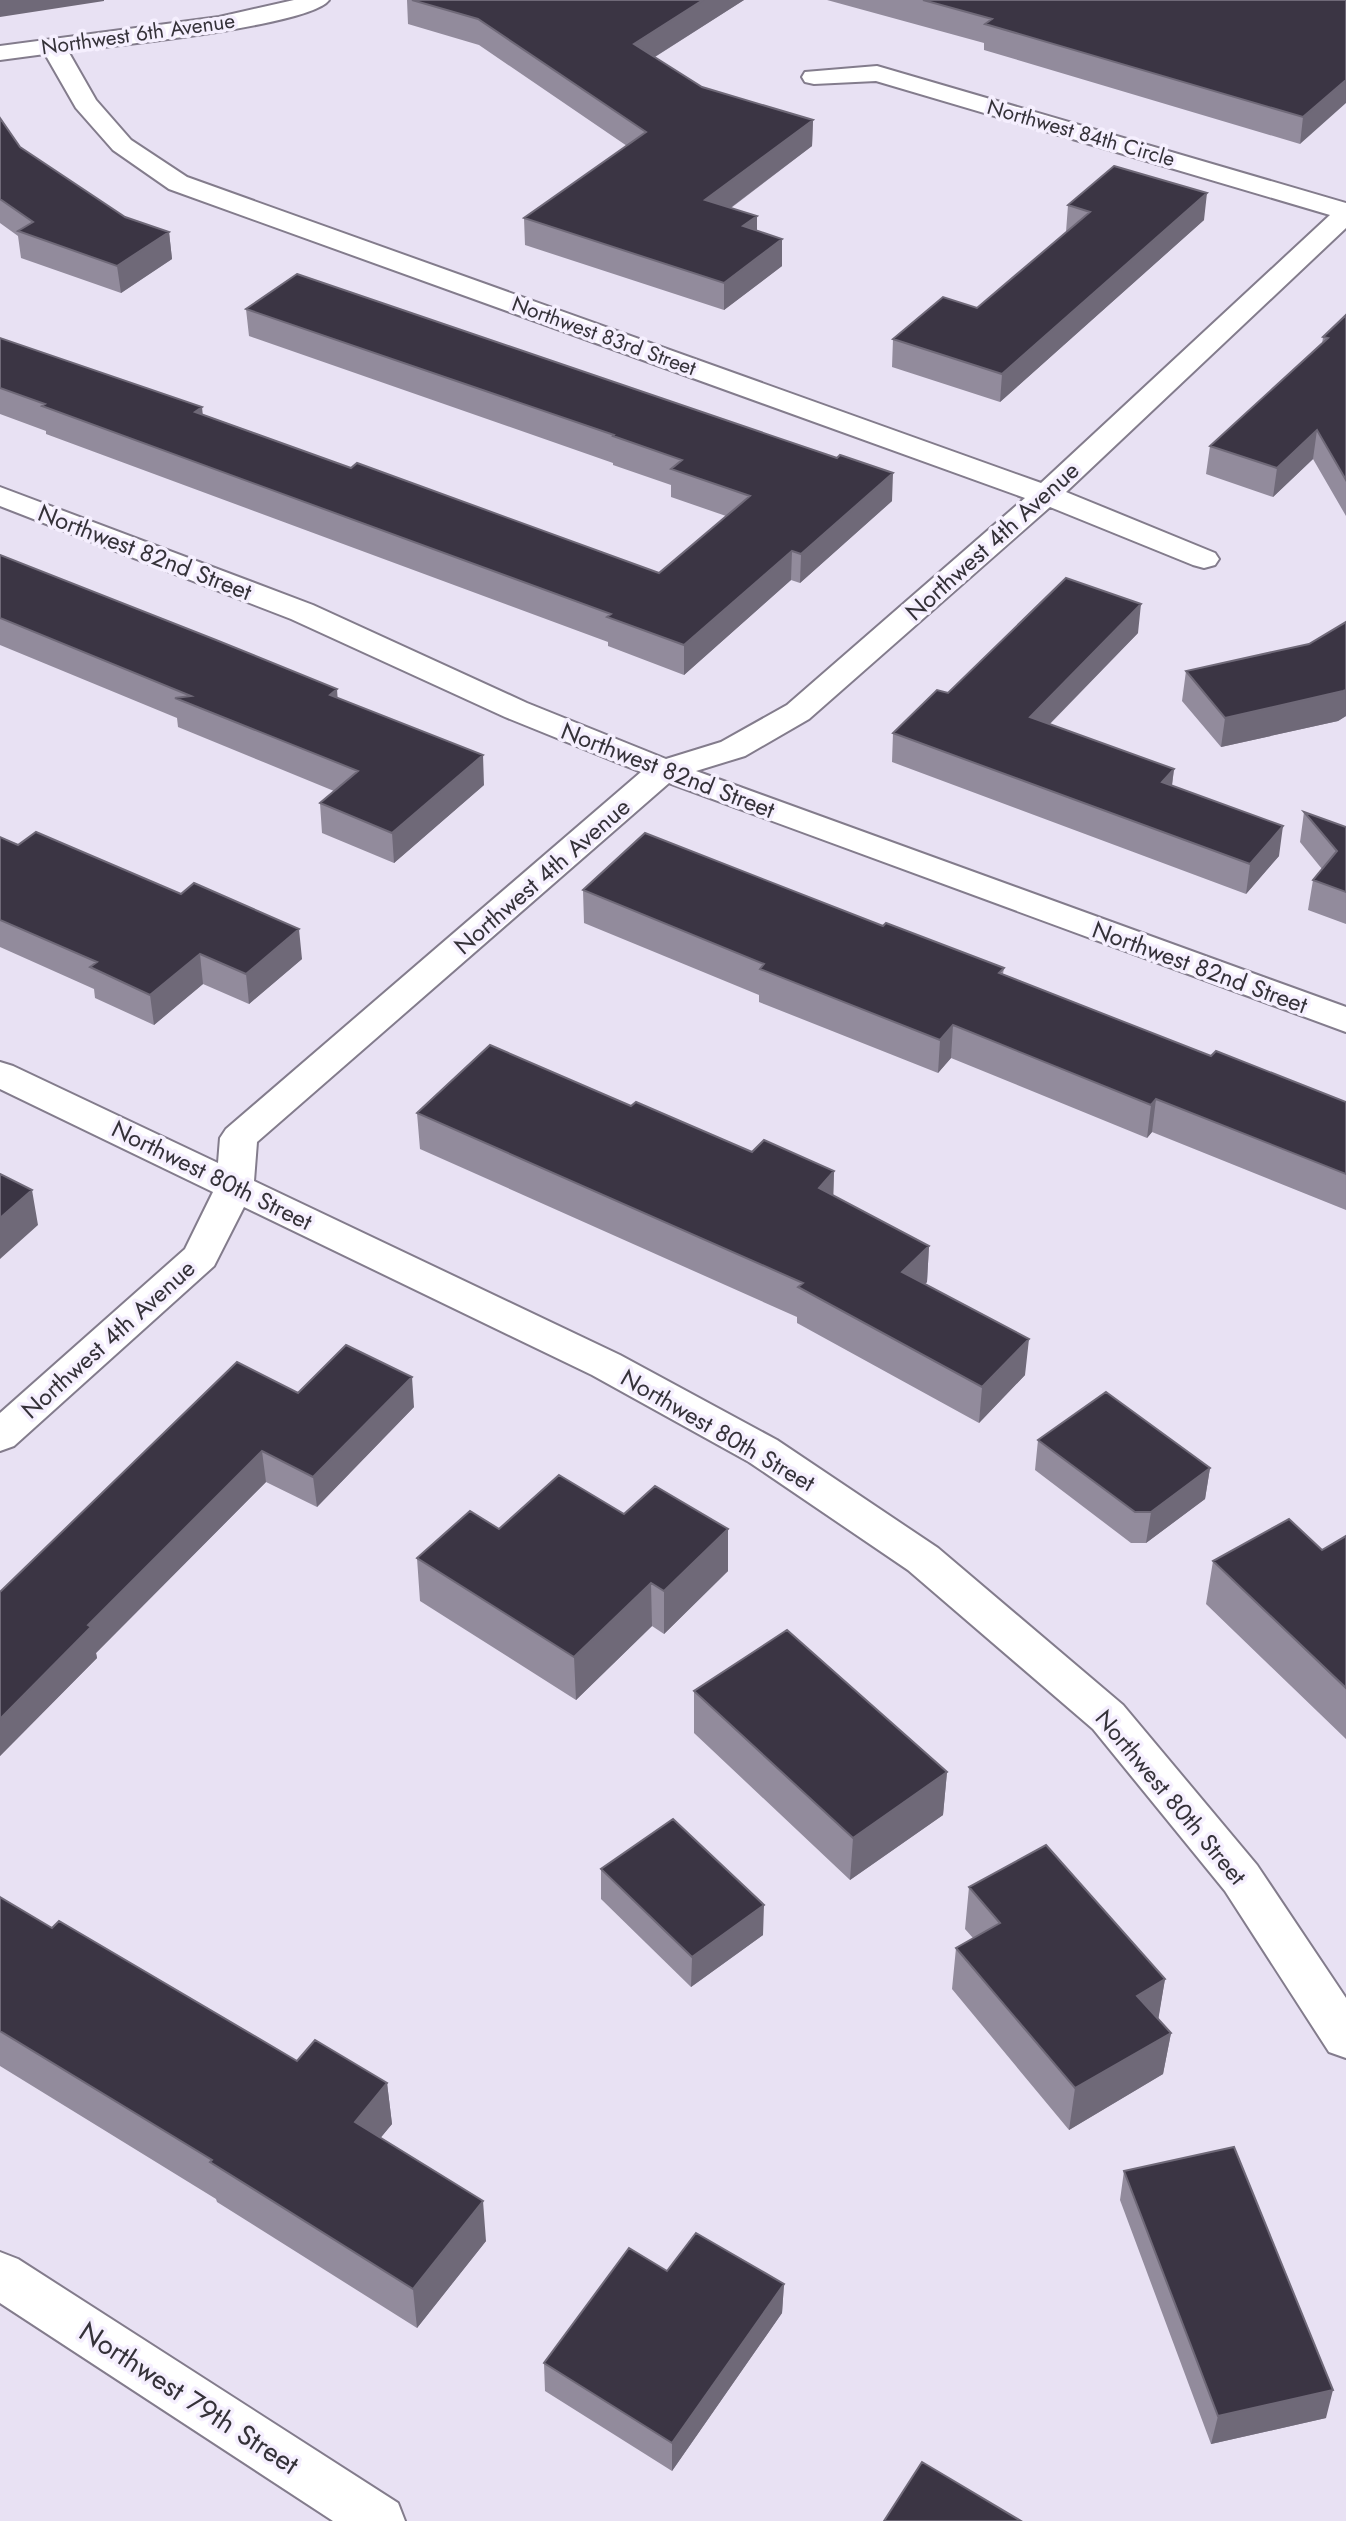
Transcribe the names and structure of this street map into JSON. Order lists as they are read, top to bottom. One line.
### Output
{"streets":{"street":["Northwest 6th Avenue","Northwest 84th Circle","Northwest 83rd Street","Northwest 4th Avenue","Northwest 82nd Street","Northwest 80th Street","Northwest 79th Street"]},"crossings":[["Northwest 6th Avenue","Northwest 83rd Street"],["Northwest 84th Circle","Northwest 4th Avenue"],["Northwest 83rd Street","Northwest 4th Avenue"],["Northwest 4th Avenue","Northwest 82nd Street"],["Northwest 4th Avenue","Northwest 80th Street"]]}
